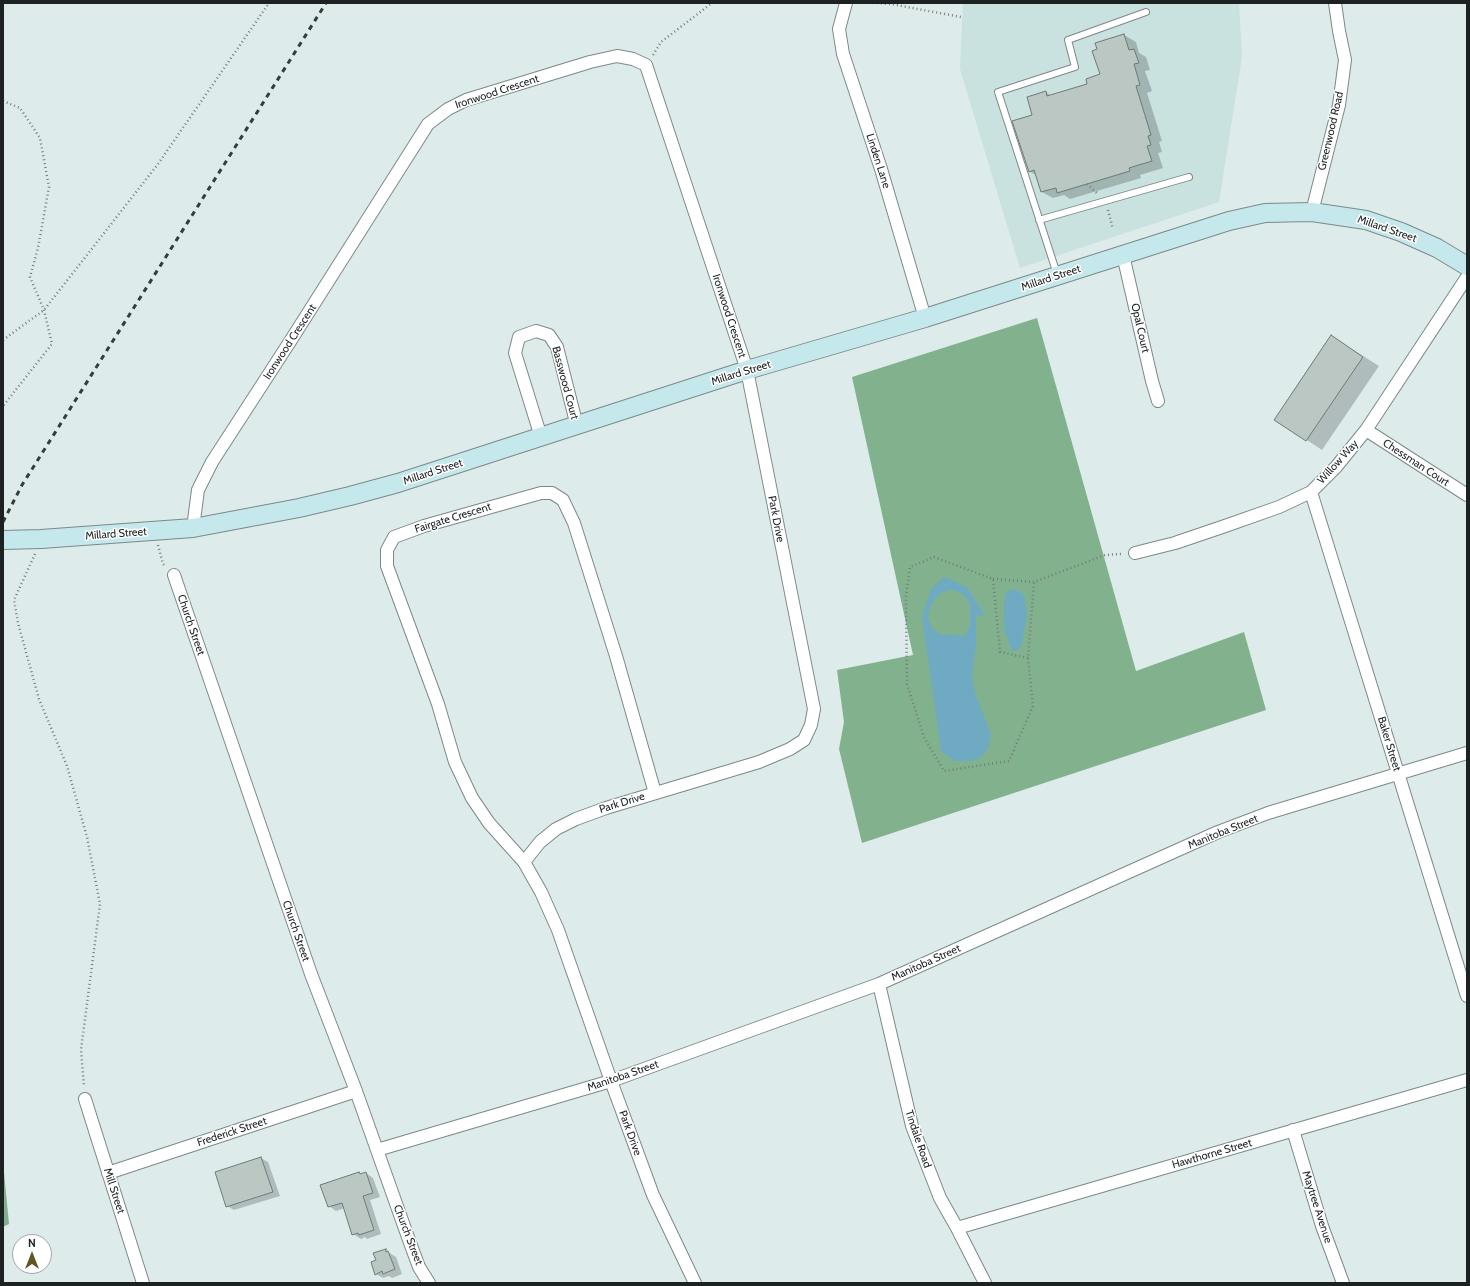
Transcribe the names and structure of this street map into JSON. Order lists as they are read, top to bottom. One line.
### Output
{"streets":{"street":["Ironwood Crescent","Greenwood Road","Linden Lane","Millard Street","Opal Court","Basswood Court","Willow Way","Chessman Court","Fairgate Crescent","Park Drive","Church Street","Baker Street","Manitoba Street","Frederick Street","Tindale Road","Hawthorne Street","Mill Street","Maytree Avenue"]},"crossings":[["Ironwood Crescent","Millard Street"],["Ironwood Crescent","Park Drive"],["Greenwood Road","Millard Street"],["Linden Lane","Millard Street"],["Millard Street","Opal Court"],["Millard Street","Basswood Court"],["Millard Street","Park Drive"],["Willow Way","Chessman Court"],["Willow Way","Baker Street"],["Fairgate Crescent","Park Drive"],["Park Drive","Manitoba Street"],["Church Street","Manitoba Street"],["Church Street","Frederick Street"],["Baker Street","Manitoba Street"],["Manitoba Street","Tindale Road"],["Frederick Street","Mill Street"],["Tindale Road","Hawthorne Street"],["Hawthorne Street","Maytree Avenue"]],"north":"top"}
